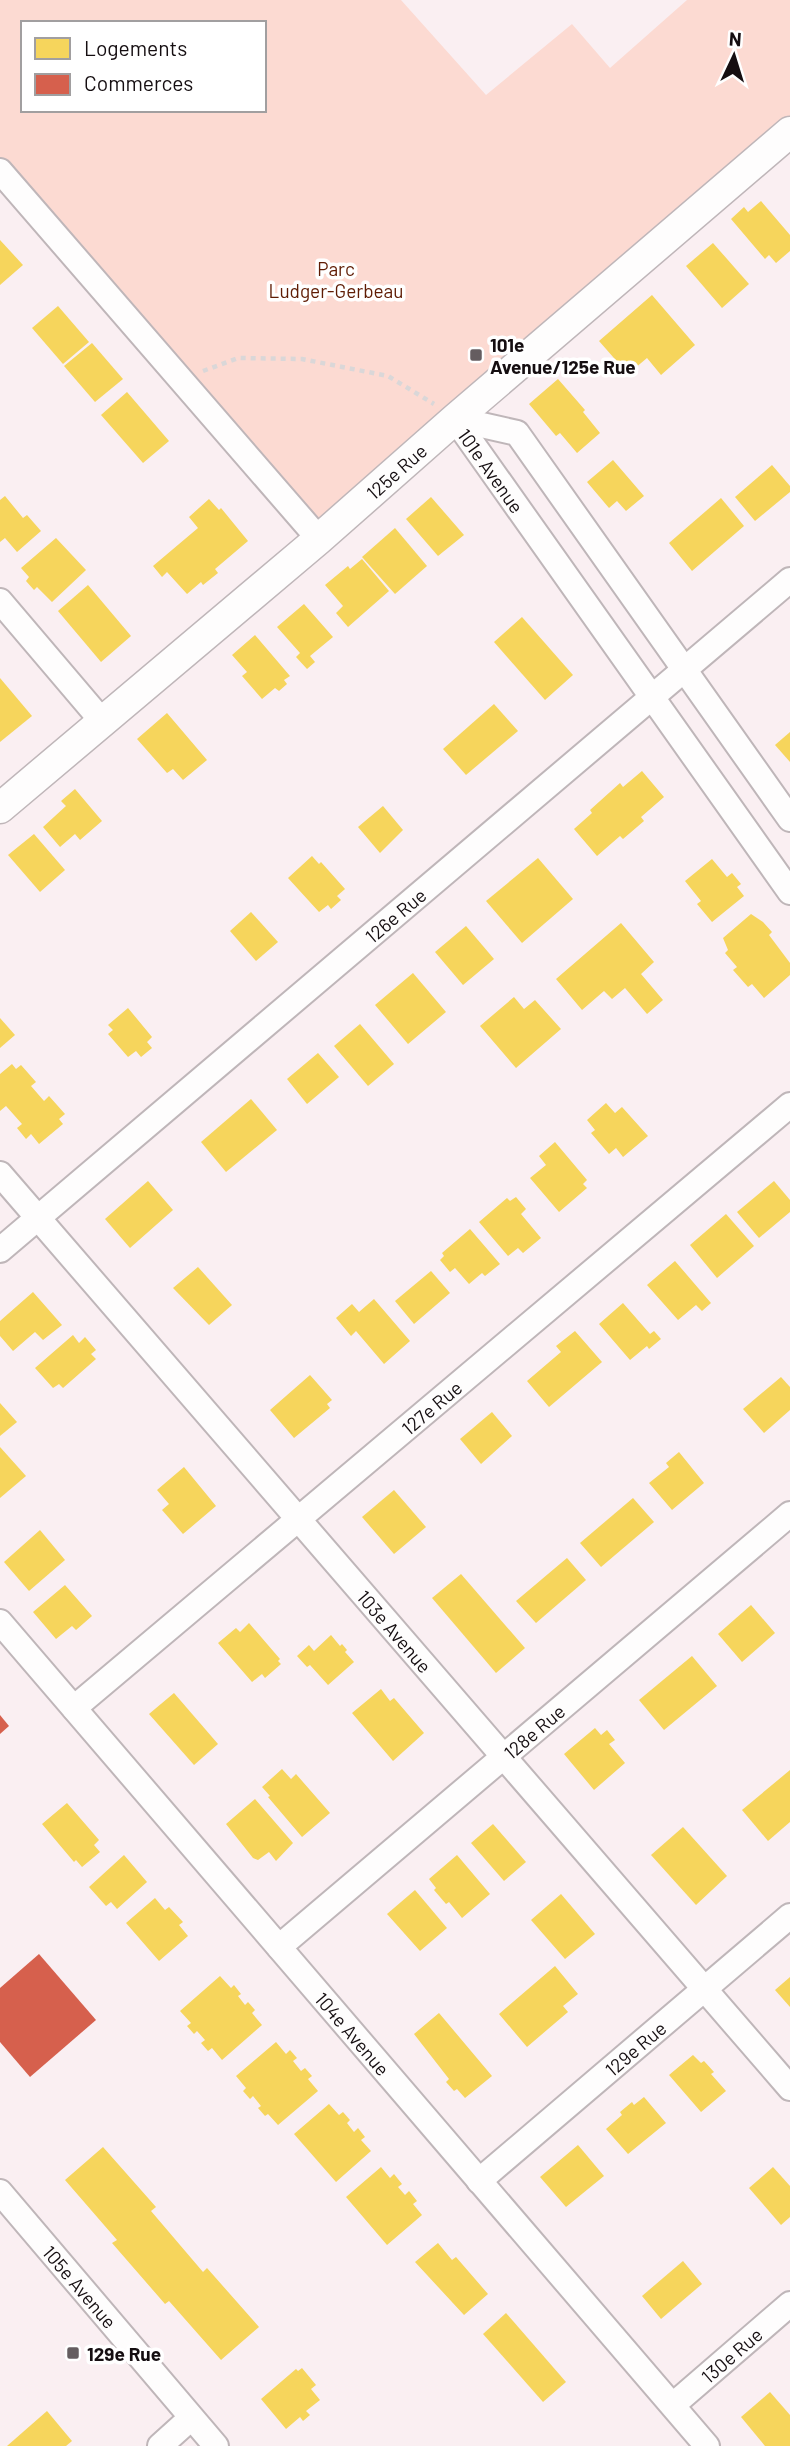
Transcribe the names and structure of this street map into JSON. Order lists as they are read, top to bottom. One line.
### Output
{"streets":{"main road":["125e Rue"],"street":["101e Avenue","126e Rue","127e Rue","103e Avenue","128e Rue","104e Avenue","129e Rue","105e Avenue","130e Rue"]},"crossings":[["125e Rue","101e Avenue"],["101e Avenue","126e Rue"],["126e Rue","103e Avenue"],["127e Rue","103e Avenue"],["127e Rue","104e Avenue"],["103e Avenue","128e Rue"],["103e Avenue","129e Rue"],["128e Rue","104e Avenue"],["104e Avenue","129e Rue"],["104e Avenue","130e Rue"]],"parks":["Parc Ludger-Gerbeau"],"places":{"transit":["101e Avenue/125e Rue","129e Rue"]},"legend":["Logements","Commerces"],"north":"top"}
